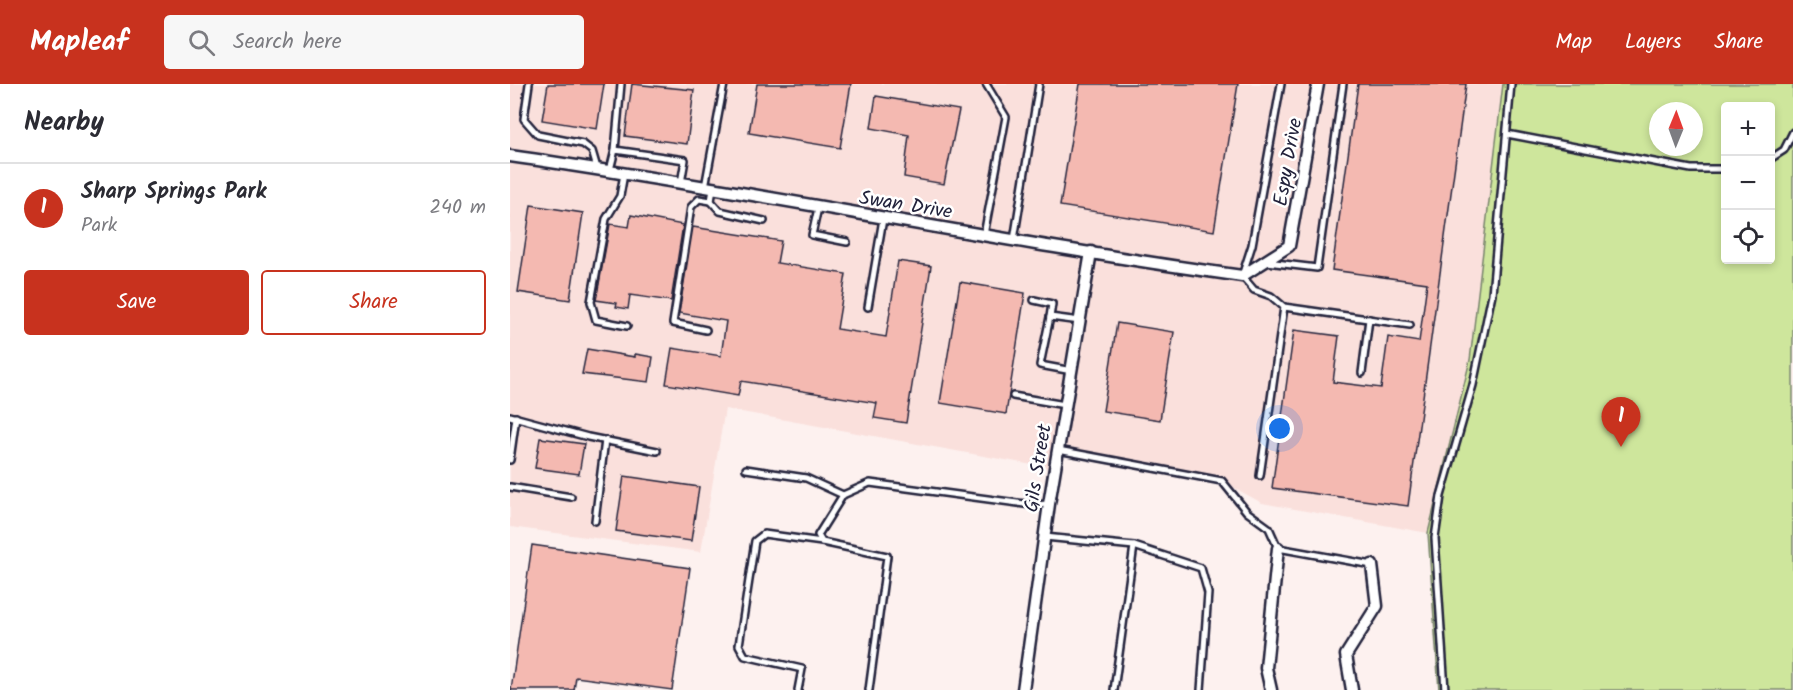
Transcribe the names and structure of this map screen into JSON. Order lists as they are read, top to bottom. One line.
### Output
{"streets":{"street":["Espy Drive","Swan Drive","Gils Street"]},"crossings":[["Swan Drive","Gils Street"]],"north":"top","page":{"header":"Mapleaf","search":"Search here","nav":["Map","Layers","Share"],"heading":"Nearby","map_buttons":["+","−"],"list":[{"mark":"1","name":"Sharp Springs Park","note":"Park","value":"240 m"}],"buttons":["Save","Share"],"pins":"1"}}
